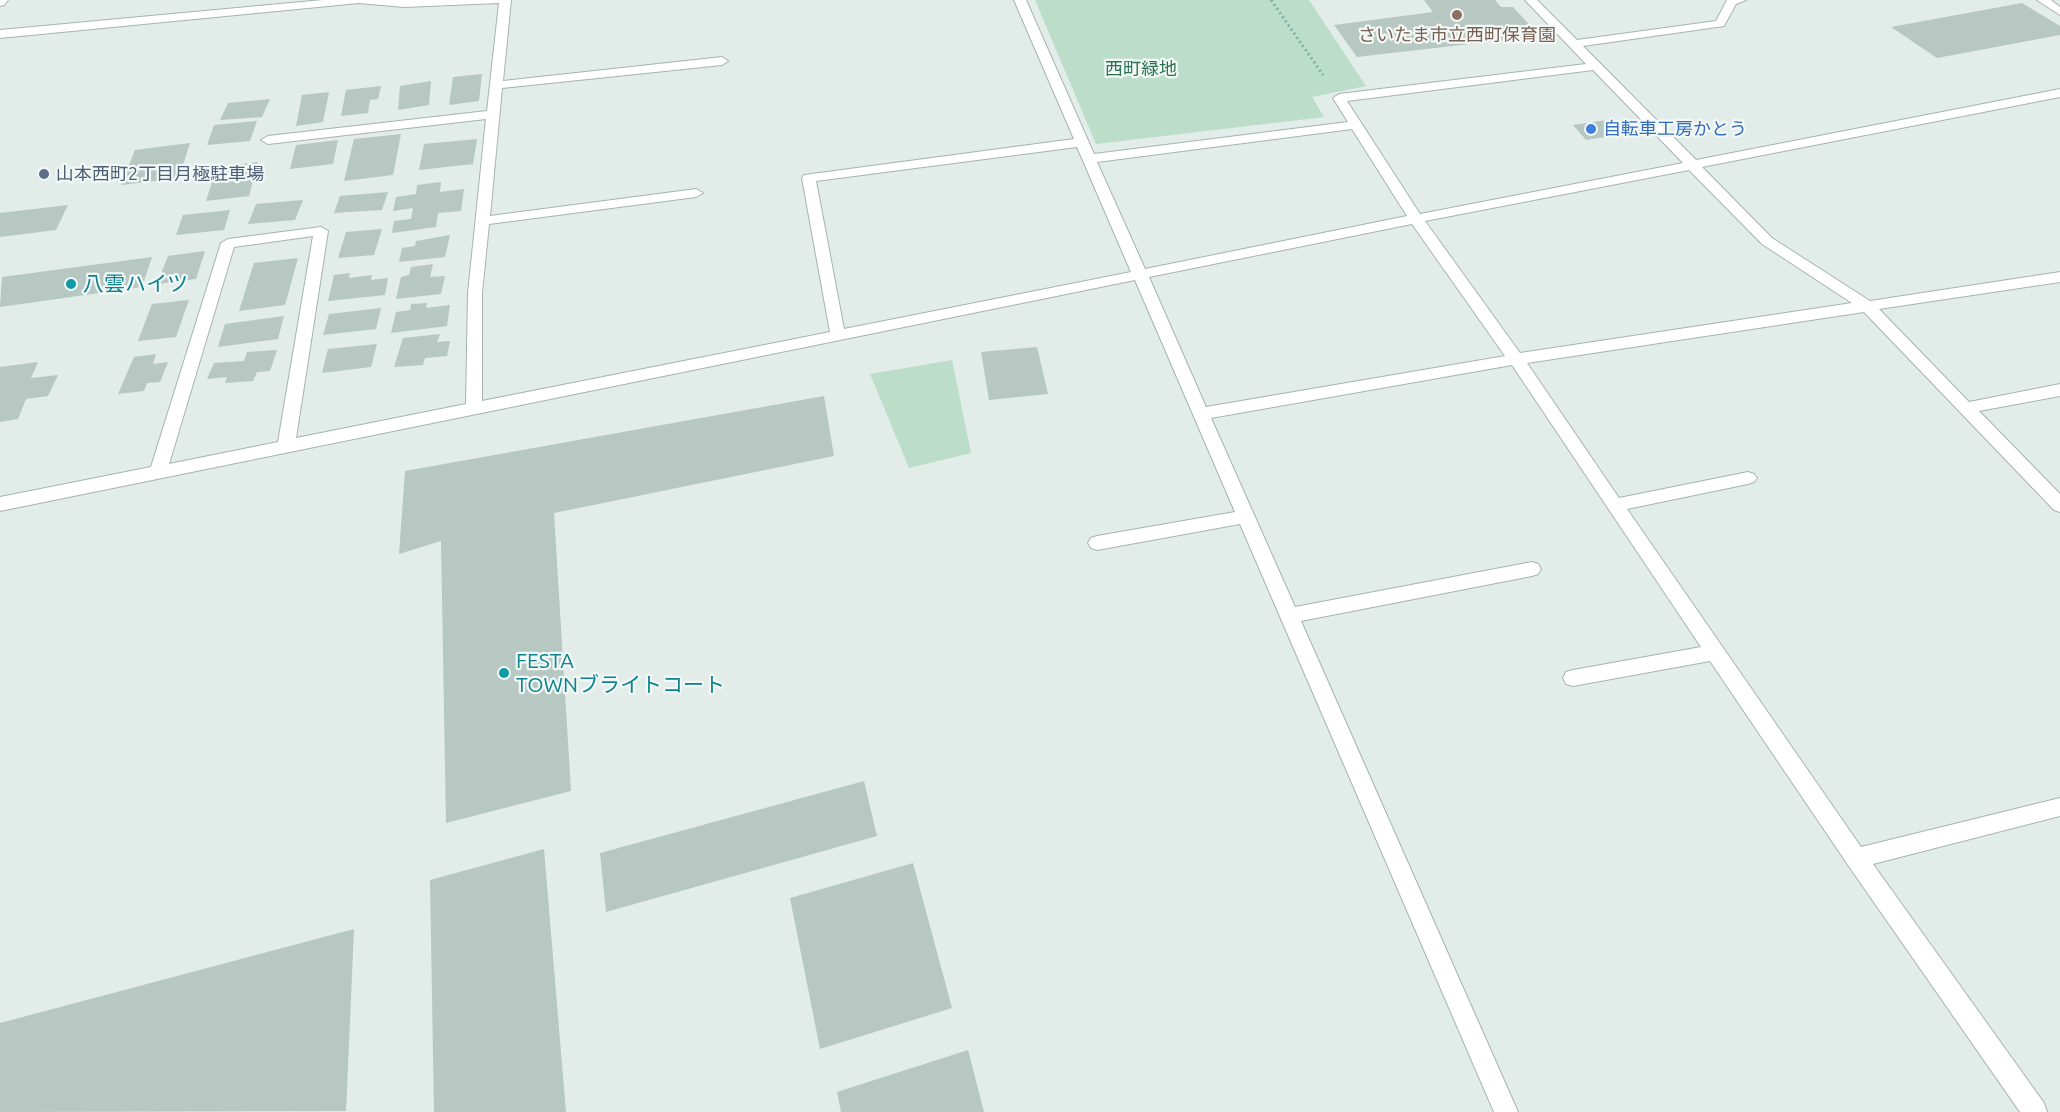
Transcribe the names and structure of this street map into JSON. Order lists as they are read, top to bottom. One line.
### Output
{"parks":["西町緑地"],"places":["さいたま市立西町保育園","自転車工房かとう","山本西町2丁目月極駐車場","八雲ハイツ","FESTA TOWNブライトコート"]}
